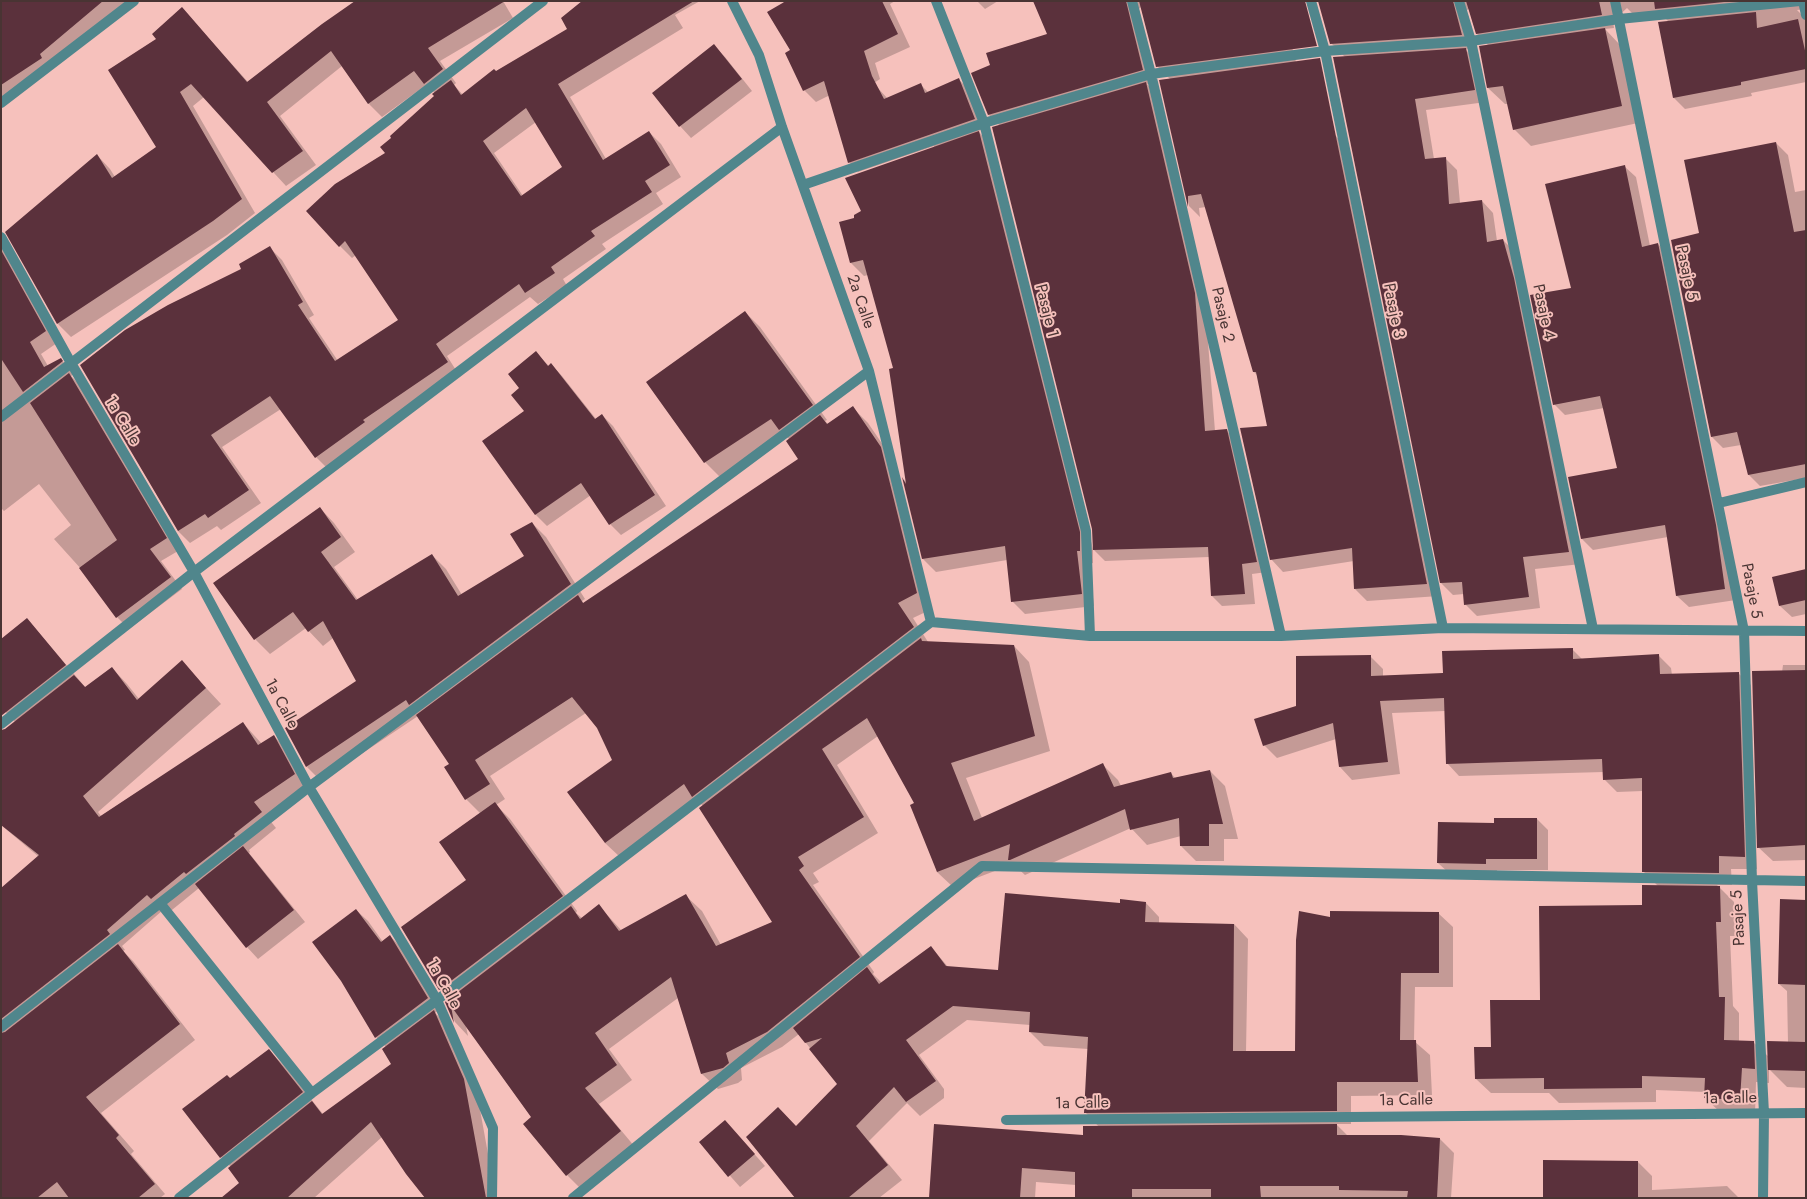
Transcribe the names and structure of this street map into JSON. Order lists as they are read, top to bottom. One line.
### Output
{"streets":{"street":["Pasaje 5","2a Calle","Pasaje 1","Pasaje 3","Pasaje 4","Pasaje 2","1a Calle"]},"crossings":[["Pasaje 5","1a Calle"]]}
